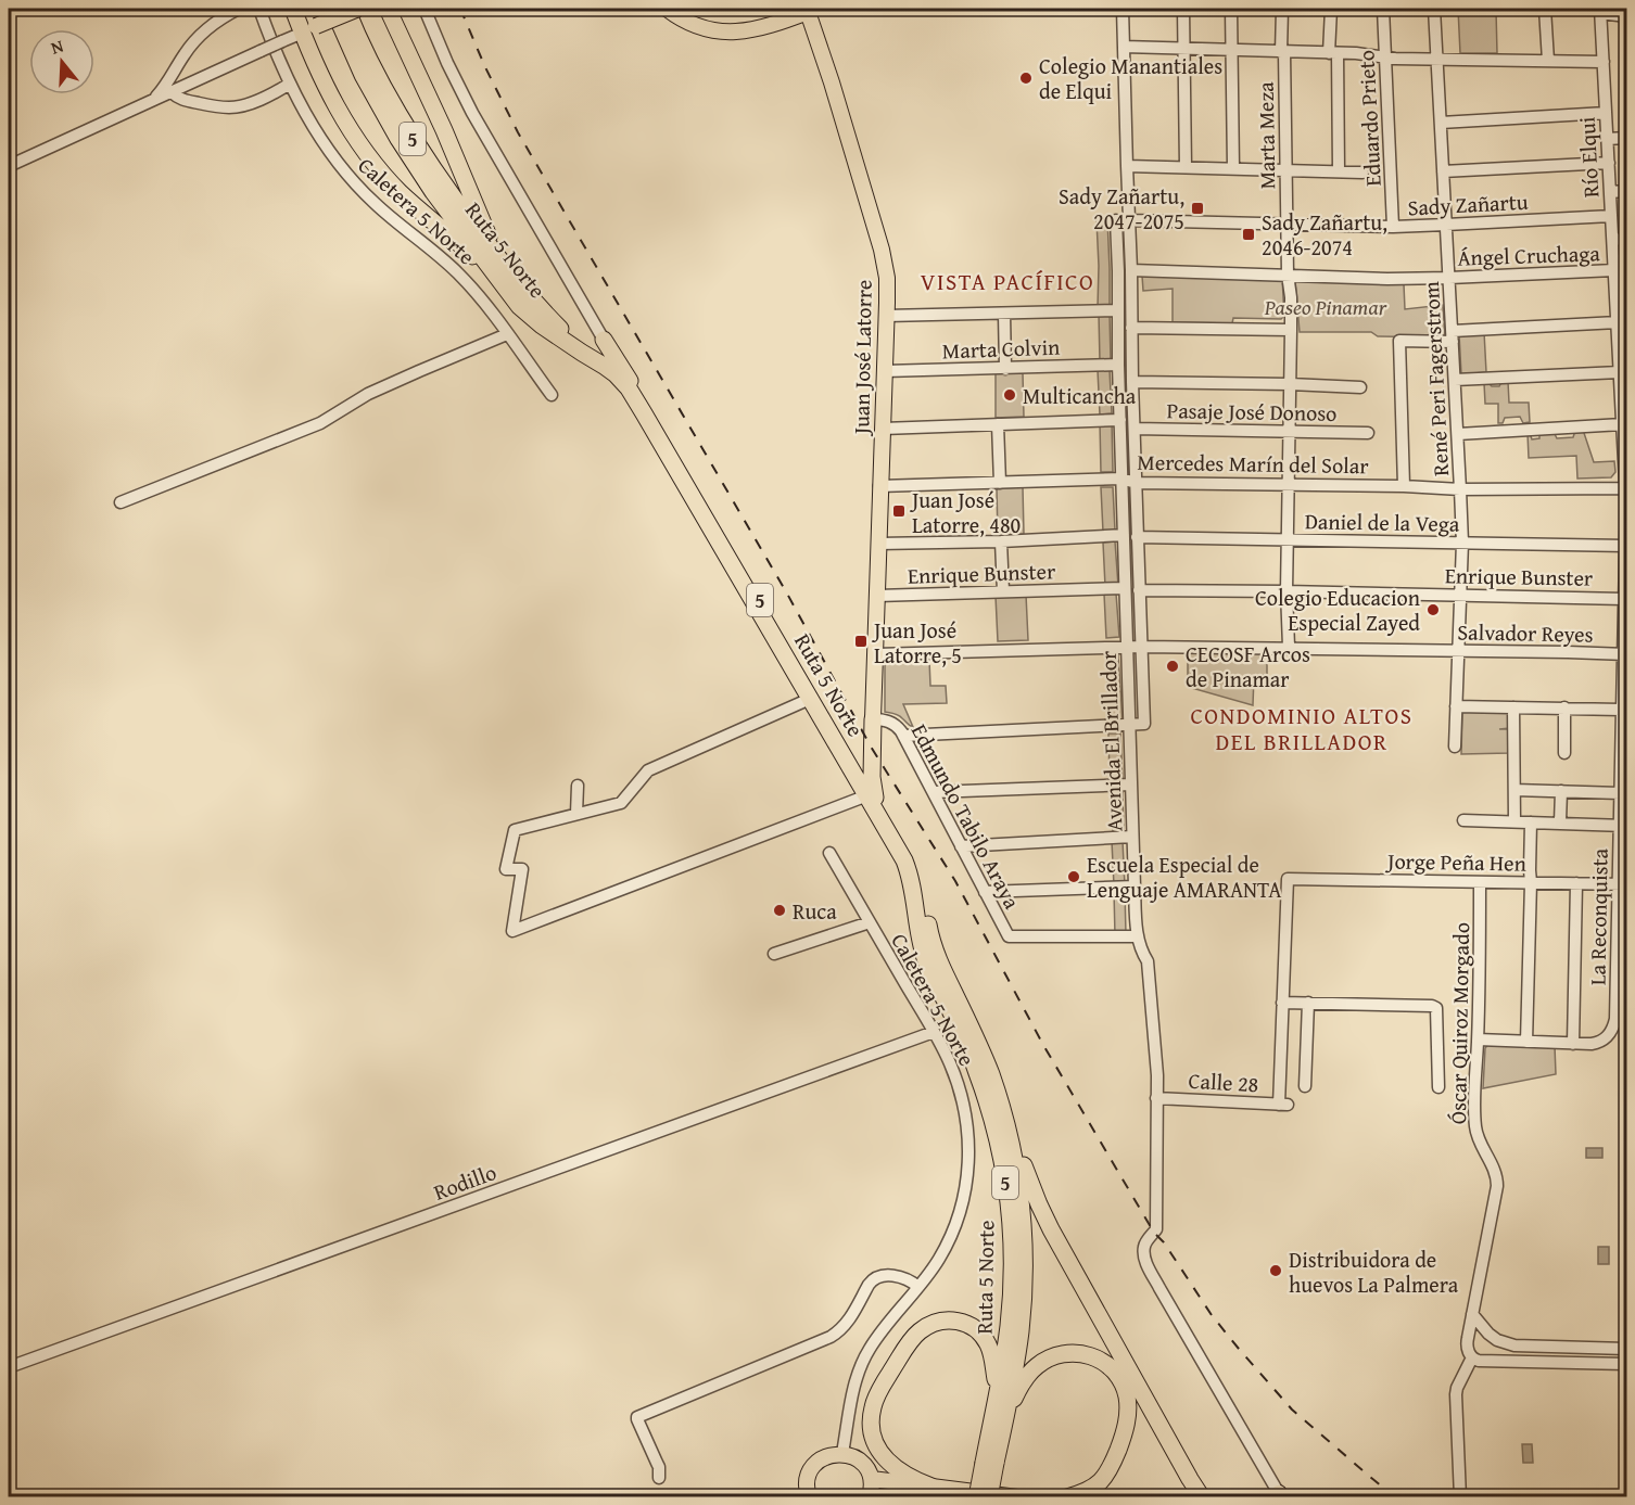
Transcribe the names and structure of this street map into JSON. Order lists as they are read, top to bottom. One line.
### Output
{"streets":{"highway":["5","Ruta 5 Norte"],"main road":["Juan José Latorre"],"street":["Eduardo Prieto","Marta Meza","Río Elqui","Sady Zañartu","Caletera 5 Norte","Ángel Cruchaga","Marta Colvin","René Peri Fagerstrom","Pasaje José Donoso","Mercedes Marín del Solar","Daniel de la Vega","Enrique Bunster","Salvador Reyes","Avenida El Brillador","Edmundo Tabilo Araya","Jorge Peña Hen","La Reconquista","Óscar Quiroz Morgado","Calle 28","Rodillo"]},"crossings":[["Eduardo Prieto","Sady Zañartu"],["Marta Meza","Sady Zañartu"],["Marta Meza","Ángel Cruchaga"],["Marta Meza","Pasaje José Donoso"],["Marta Meza","Mercedes Marín del Solar"],["Marta Meza","Daniel de la Vega"],["Marta Meza","Enrique Bunster"],["Marta Meza","Salvador Reyes"],["Río Elqui","Sady Zañartu"],["Río Elqui","Ángel Cruchaga"],["Río Elqui","La Reconquista"],["Sady Zañartu","René Peri Fagerstrom"],["Sady Zañartu","Avenida El Brillador"],["Caletera 5 Norte","Rodillo"],["Ángel Cruchaga","René Peri Fagerstrom"],["Ángel Cruchaga","Avenida El Brillador"],["Marta Colvin","Juan José Latorre"],["Marta Colvin","Avenida El Brillador"],["Juan José Latorre","Mercedes Marín del Solar"],["Juan José Latorre","Enrique Bunster"],["Juan José Latorre","Salvador Reyes"],["Juan José Latorre","Edmundo Tabilo Araya"],["René Peri Fagerstrom","Mercedes Marín del Solar"],["René Peri Fagerstrom","Daniel de la Vega"],["René Peri Fagerstrom","Enrique Bunster"],["René Peri Fagerstrom","Salvador Reyes"],["Pasaje José Donoso","Avenida El Brillador"],["Mercedes Marín del Solar","Avenida El Brillador"],["Mercedes Marín del Solar","La Reconquista"],["Daniel de la Vega","Avenida El Brillador"],["Daniel de la Vega","La Reconquista"],["Enrique Bunster","Avenida El Brillador"],["Enrique Bunster","La Reconquista"],["Salvador Reyes","Avenida El Brillador"],["Salvador Reyes","La Reconquista"],["Avenida El Brillador","Edmundo Tabilo Araya"],["Avenida El Brillador","Calle 28"],["Jorge Peña Hen","La Reconquista"],["Jorge Peña Hen","Óscar Quiroz Morgado"],["Jorge Peña Hen","Calle 28"]],"districts":["VISTA PACÍFICO","CONDOMINIO ALTOS DEL BRILLADOR"],"parks":["Paseo Pinamar"],"places":{"other":["Colegio Manantiales de Elqui","Multicancha","Colegio Educacion Especial Zayed","CECOSF Arcos de Pinamar","Escuela Especial de Lenguaje AMARANTA","Ruca","Distribuidora de huevos La Palmera"],"transit":["Sady Zañartu, 2047-2075","Sady Zañartu, 2046-2074","Juan José Latorre, 480","Juan José Latorre, 5"]},"north":"top"}
